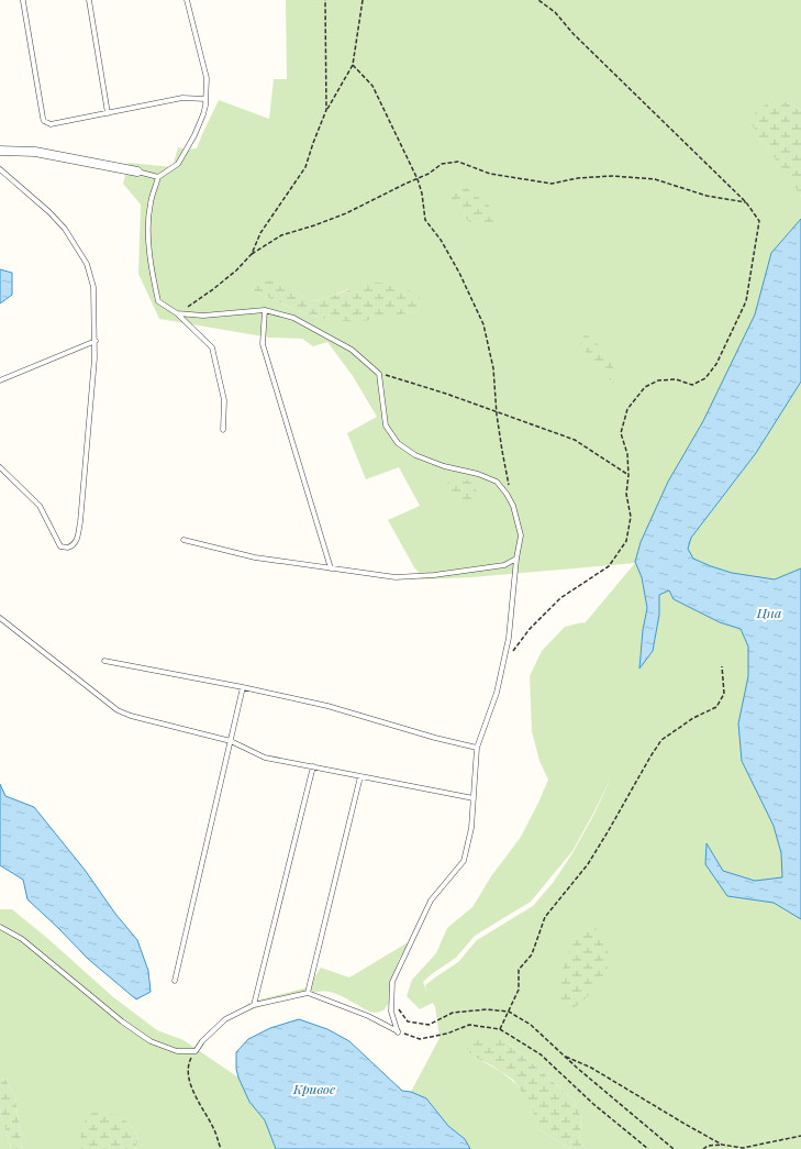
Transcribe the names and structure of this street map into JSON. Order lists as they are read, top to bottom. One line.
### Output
{"water":["Цна","Кривое"]}
